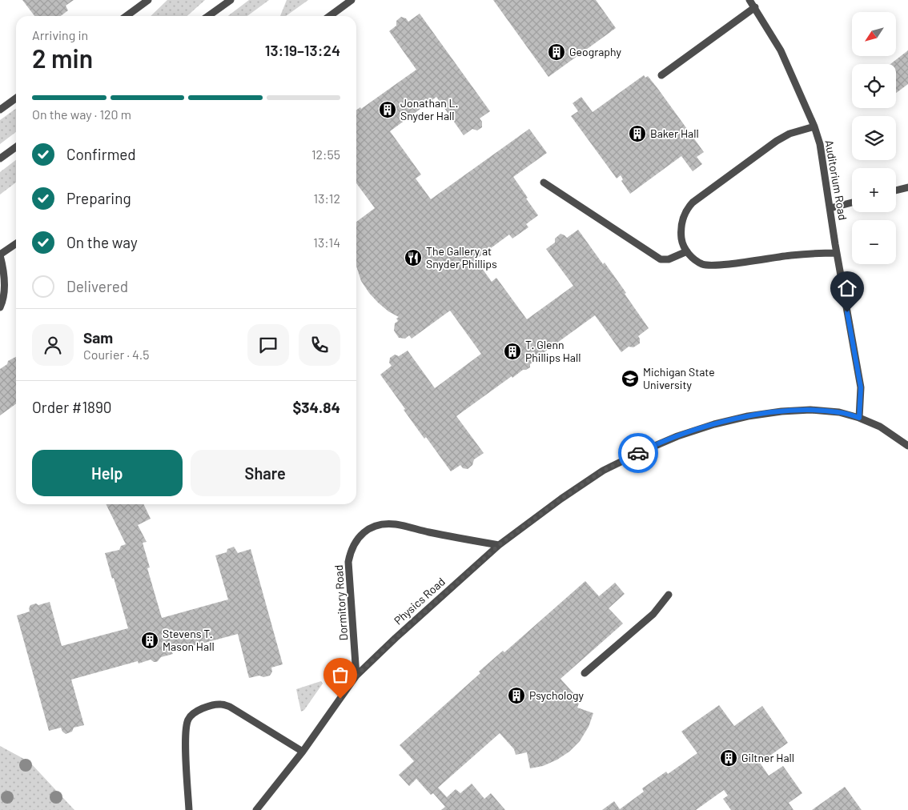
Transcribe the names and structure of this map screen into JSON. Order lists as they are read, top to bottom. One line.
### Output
{"streets":{"street":["Auditorium Road","Physics Road","Dormitory Road"]},"crossings":[["Auditorium Road","Physics Road"],["Physics Road","Dormitory Road"]],"places":{"building":["Geography","Jonathan L. Snyder Hall","Baker Hall","T. Glenn Phillips Hall","Stevens T. Mason Hall","Psychology","Giltner Hall"],"restaurant":["The Gallery at Snyder Phillips"],"school or university":["Michigan State University"]},"north":"bottom left","page":{"map_buttons":["+","−"],"heading":["2 min","Arriving in","13:19–13:24"],"panel":["Sam","Courier · 4.5","Order #1890","$34.84"],"bar":"On the way · 120 m","list":[["Confirmed","12:55"],["Preparing","13:12"],["On the way","13:14"],"Delivered"],"buttons":["Help","Share"]}}
